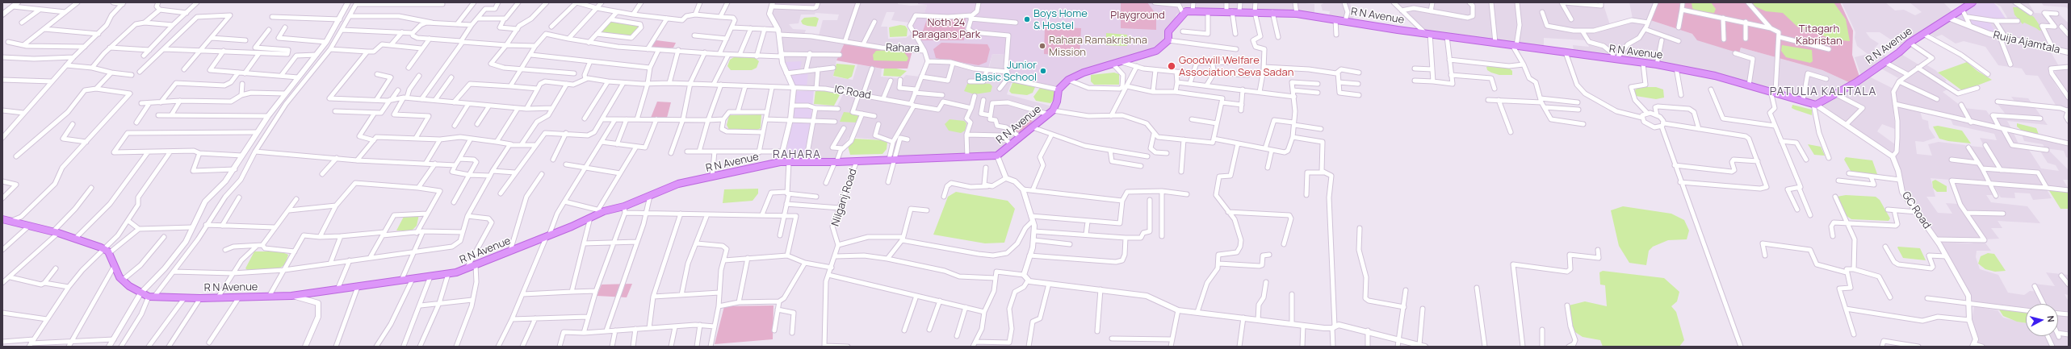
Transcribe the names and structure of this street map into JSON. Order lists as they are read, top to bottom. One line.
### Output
{"streets":{"main road":["R N Avenue"],"street":["Ruija Ajamtala","Rahara","IC Road","Nilganj Road","GC Road"]},"crossings":[["R N Avenue","Ruija Ajamtala"],["R N Avenue","Nilganj Road"]],"districts":["PATULIA KALITALA","RAHARA"],"parks":["Playground","Noth 24 Paragans Park","Titagarh Kabristan"],"places":["Boys Home & Hostel","Rahara Ramakrishna Mission","Goodwill Welfare Association Seva Sadan","Junior Basic School"],"north":"right"}
